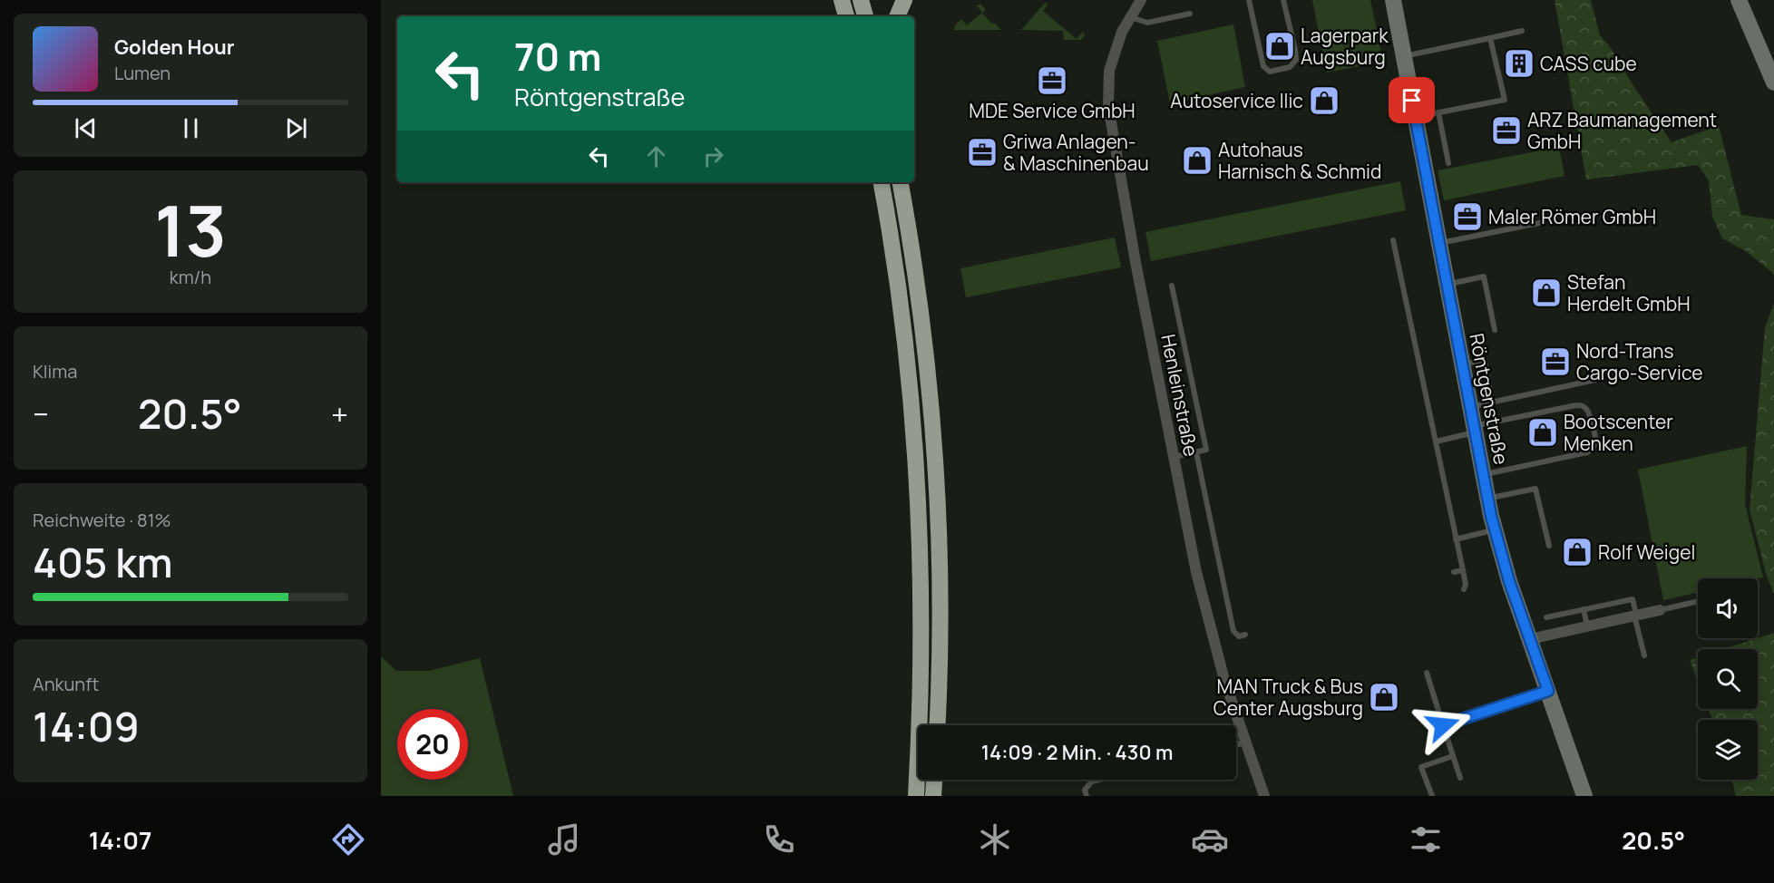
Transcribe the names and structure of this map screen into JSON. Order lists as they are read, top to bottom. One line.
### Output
{"streets":{"street":["Henleinstraße","Röntgenstraße"]},"places":{"shop":["Lagerpark Augsburg","Autoservice Ilic","Autohaus Harnisch & Schmid","Stefan Herdelt GmbH","Bootscenter Menken","Rolf Weigel","MAN Truck & Bus Center Augsburg"],"building":["CASS cube"],"office":["MDE Service GmbH","ARZ Baumanagement GmbH","Griwa Anlagen- & Maschinenbau","Maler Römer GmbH","Nord-Trans Cargo-Service"]},"page":{"turn":["70 m","Röntgenstraße"],"song":["Golden Hour","Lumen"],"tile":[["13","km/h"],"Klima",["Reichweite · 81%","405 km"],["Ankunft","14:09"]],"heat":["−","20.5°","+"],"limit":"20","trip":"14:09 · 2 Min. · 430 m","tabs":["14:07","20.5°"]}}
